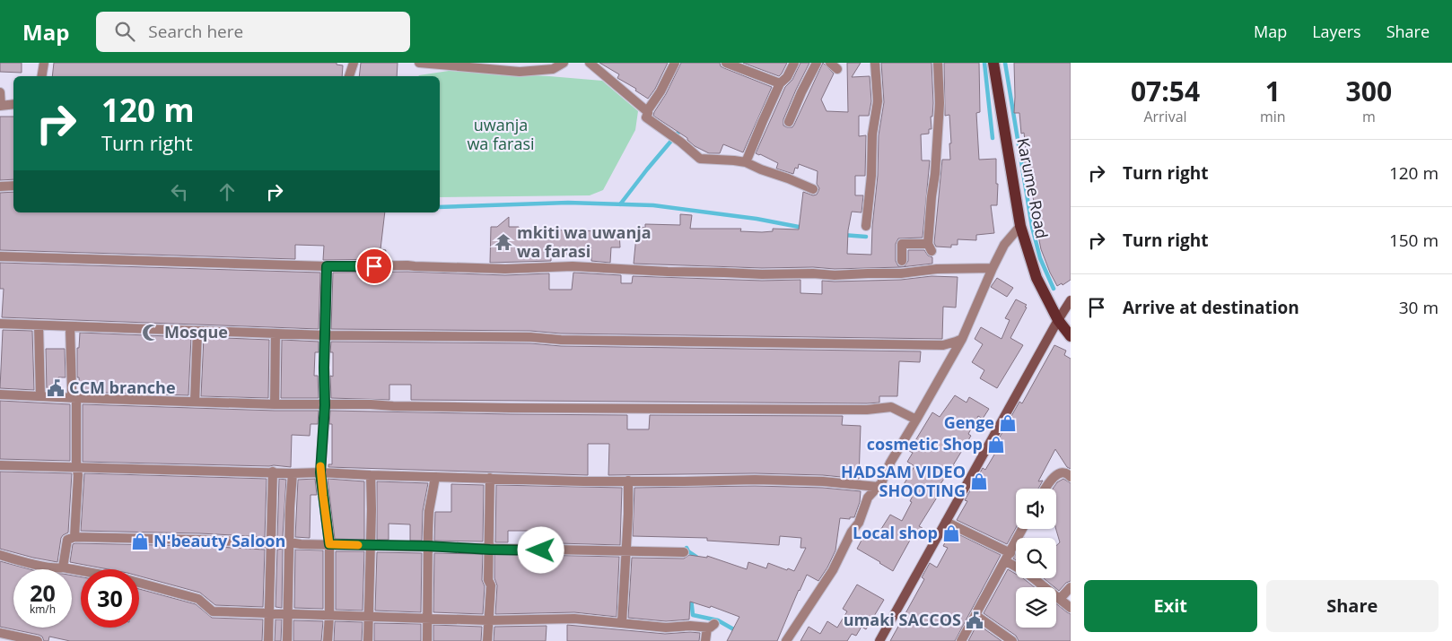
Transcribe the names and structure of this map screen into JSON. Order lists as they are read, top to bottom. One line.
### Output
{"streets":{"main road":["Karume Road"]},"parks":["uwanja wa farasi"],"places":{"temple":["mkiti wa uwanja wa farasi"],"mosque":["Mosque"],"public building":["CCM branche","umaki SACCOS"],"shop":["Genge","cosmetic Shop","HADSAM VIDEO SHOOTING","Local shop","N'beauty Saloon"]},"page":{"header":"Map","search":"Search here","nav":["Map","Layers","Share"],"eta":["07:54","Arrival","1","min","300","m"],"turn":["120 m","Turn right"],"list":[{"name":"Turn right","value":"120 m"},{"name":"Turn right","value":"150 m"},{"name":"Arrive at destination","value":"30 m"}],"speed":"20 km/h","limit":"30","buttons":["Exit","Share"]}}
